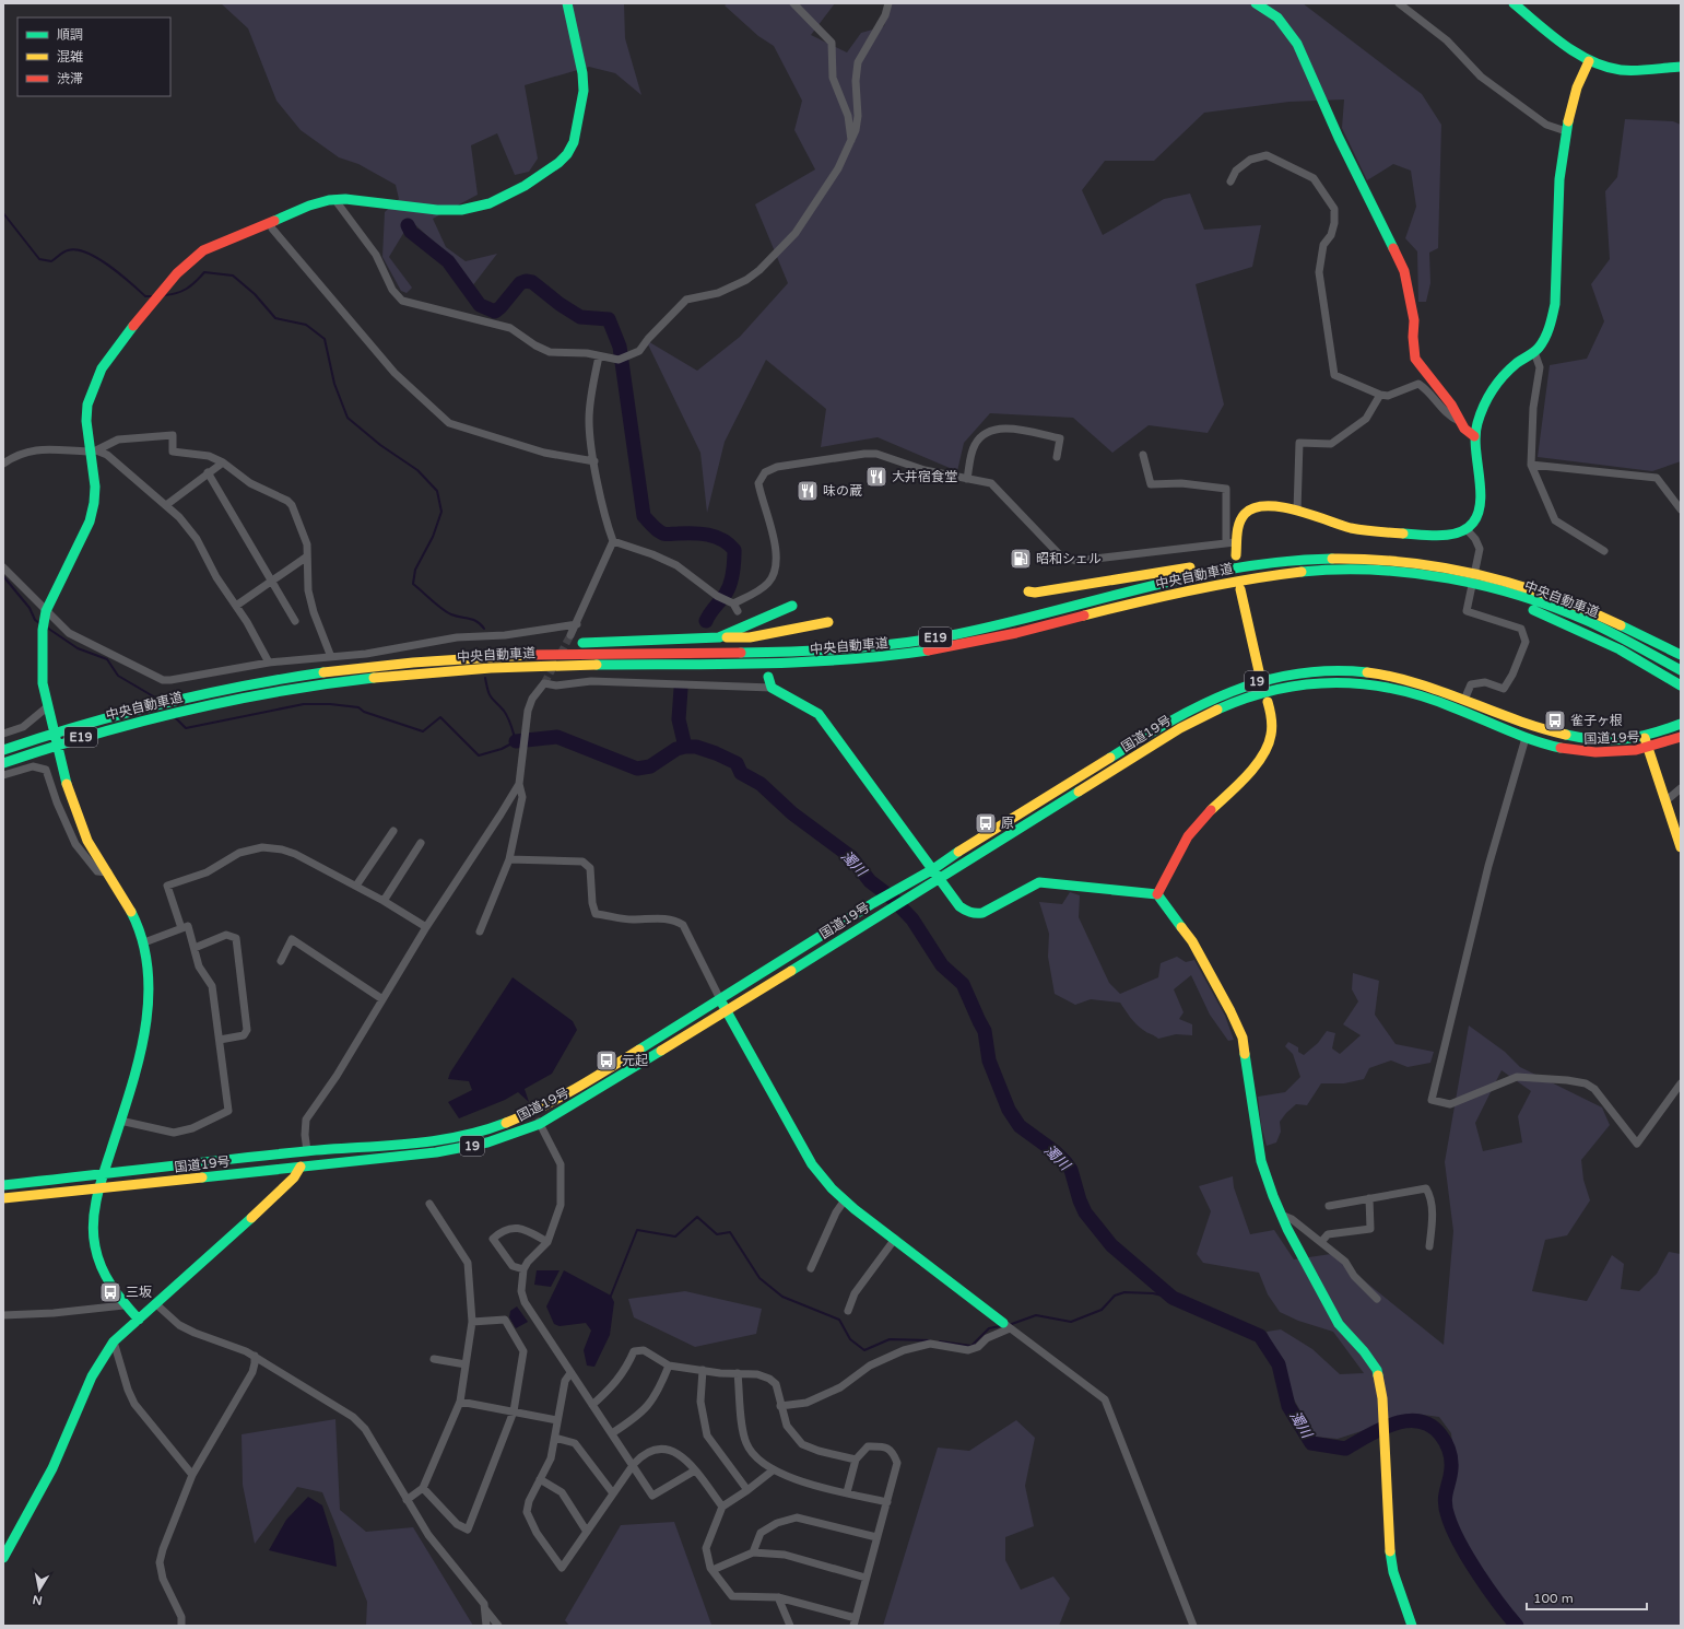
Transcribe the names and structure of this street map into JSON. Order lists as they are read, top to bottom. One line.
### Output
{"streets":{"main road":["中央自動車道","E19","19","国道19号"]},"water":["濁川"],"places":{"restaurant":["大井宿食堂","味の蔵"],"fuel station":["昭和シェル"],"bus stop":["雀子ヶ根","原","元起","三坂"]},"legend":["順調","混雑","渋滞"],"scale_bar":"100 m","north":"bottom"}
